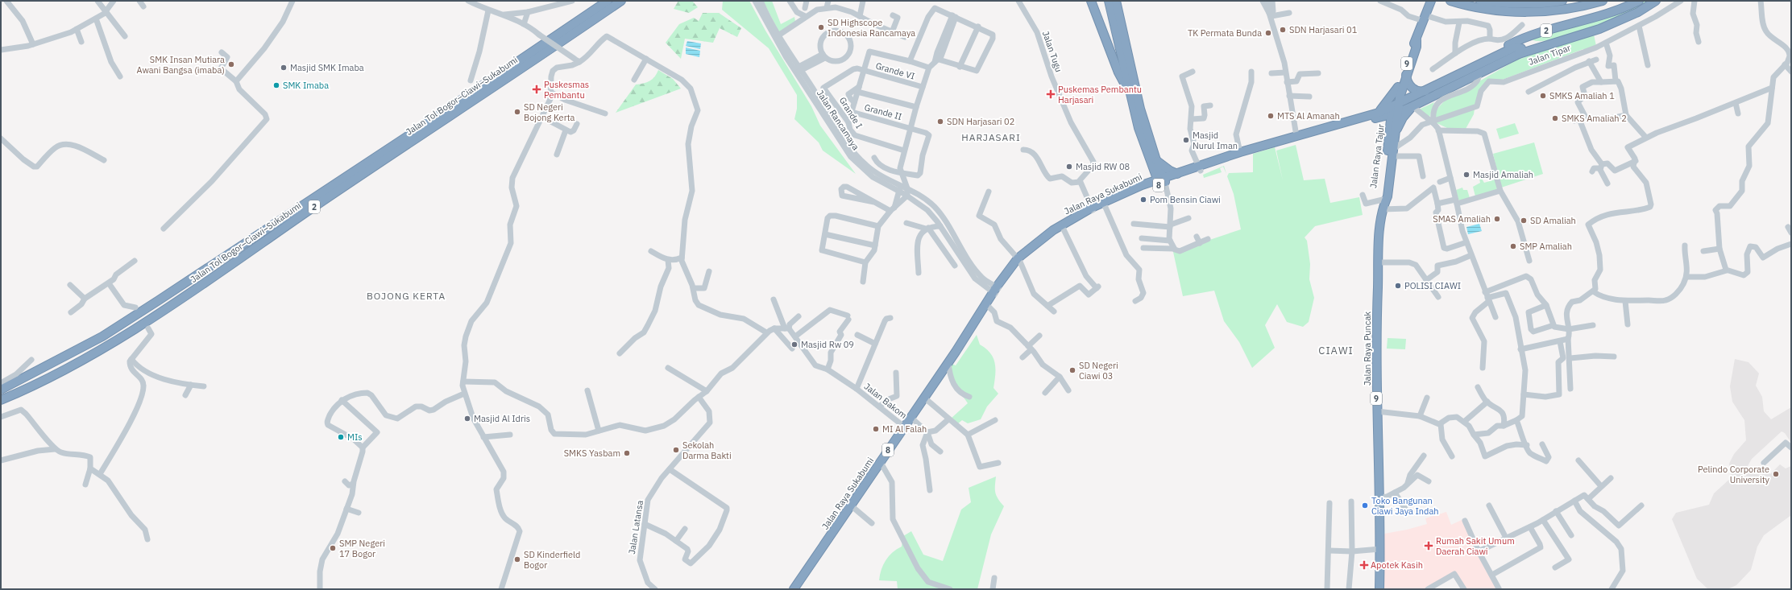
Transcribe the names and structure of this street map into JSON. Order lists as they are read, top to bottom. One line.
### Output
{"streets":{"highway":["2","9","Jalan Tol Bogor–Ciawi–Sukabumi","Jalan Raya Tajur","8","Jalan Raya Sukabumi","Jalan Raya Puncak"],"street":["Jalan Tugu","Jalan Tipar","Grande VI","Grande II","Grande I","Jalan Rancamaya","Jalan Bakom","Jalan Latansa"]},"crossings":[["2","Jalan Raya Tajur"],["2","8"],["Grande VI","Grande I"],["Jalan Rancamaya","Jalan Raya Sukabumi"],["Jalan Raya Tajur","8"],["Jalan Raya Tajur","Jalan Raya Puncak"],["8","Jalan Raya Sukabumi"],["Jalan Raya Sukabumi","Jalan Bakom"]],"districts":["HARJASARI","BOJONG KERTA","CIAWI"],"places":{"other":["SD Highscope Indonesia Rancamaya","SDN Harjasari 01","TK Permata Bunda","SMK Insan Mutiara Awani Bangsa (imaba)","Masjid SMK Imaba","SMK Imaba","SMKS Amaliah 1","SD Negeri Bojong Kerta","MTS Al Amanah","SMKS Amaliah 2","SDN Harjasari 02","Masjid Nurul Iman","Masjid RW 08","Masjid Amaliah","Pom Bensin Ciawi","SMAS Amaliah","SD Amaliah","SMP Amaliah","POLISI CIAWI","Masjid Rw 09","SD Negeri Ciawi 03","Masjid Al Idris","MI Al Falah","MIs","Sekolah Darma Bakti","SMKS Yasbam","Pelindo Corporate University","Toko Bangunan Ciawi Jaya Indah","SMP Negeri 17 Bogor","SD Kinderfield Bogor"],"health":["Puskesmas Pembantu","Puskemas Pembantu Harjasari","Rumah Sakit Umum Daerah Ciawi","Apotek Kasih"]}}
